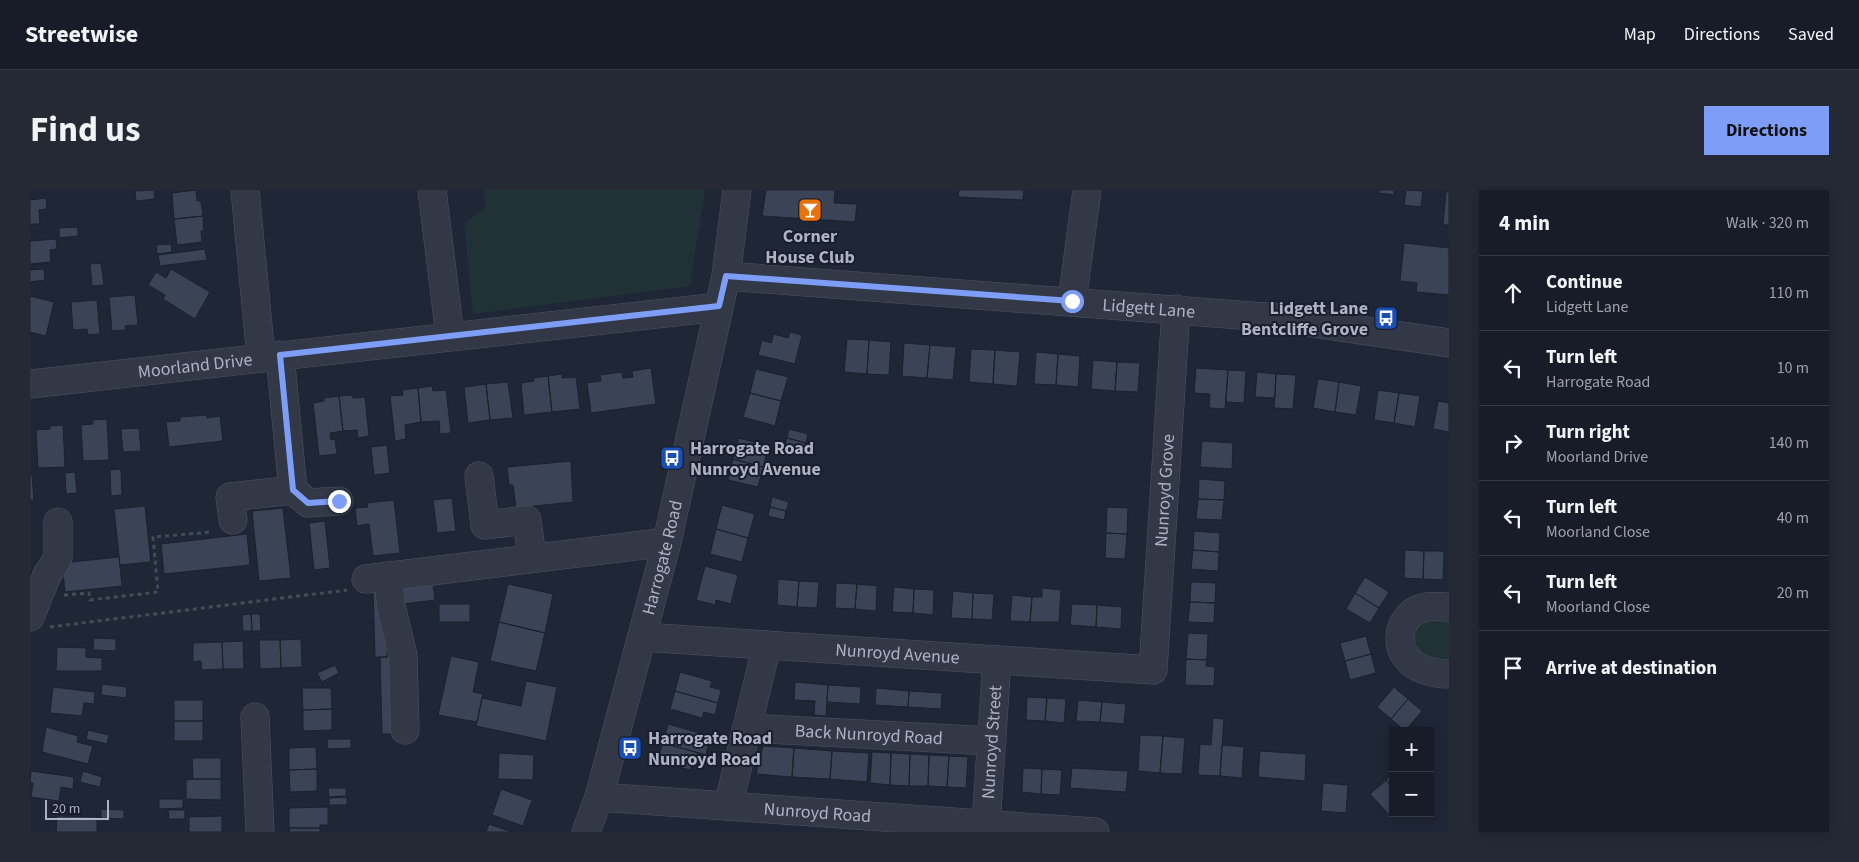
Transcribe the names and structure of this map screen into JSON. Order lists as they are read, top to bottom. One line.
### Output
{"streets":{"street":["Lidgett Lane","Moorland Drive","Nunroyd Grove","Harrogate Road","Nunroyd Avenue","Back Nunroyd Road","Nunroyd Street","Nunroyd Road"]},"crossings":[["Lidgett Lane","Nunroyd Grove"],["Lidgett Lane","Harrogate Road"],["Moorland Drive","Harrogate Road"],["Nunroyd Grove","Nunroyd Avenue"],["Harrogate Road","Nunroyd Avenue"],["Harrogate Road","Nunroyd Road"],["Nunroyd Avenue","Nunroyd Street"],["Back Nunroyd Road","Nunroyd Street"],["Nunroyd Street","Nunroyd Road"]],"places":{"bar":["Corner House Club"],"bus stop":["Lidgett Lane Bentcliffe Grove","Harrogate Road Nunroyd Avenue","Harrogate Road Nunroyd Road"]},"scale_bar":"20 m","page":{"header":"Streetwise","nav":["Map","Directions","Saved"],"title":"Find us","buttons":"Directions","heading":["4 min","Walk · 320 m"],"list":[["Continue","Lidgett Lane","110 m"],["Turn left","Harrogate Road","10 m"],["Turn right","Moorland Drive","140 m"],["Turn left","Moorland Close","40 m"],["Turn left","Moorland Close","20 m"],"Arrive at destination"],"map_buttons":["+","−"],"scale":"20 m"}}
